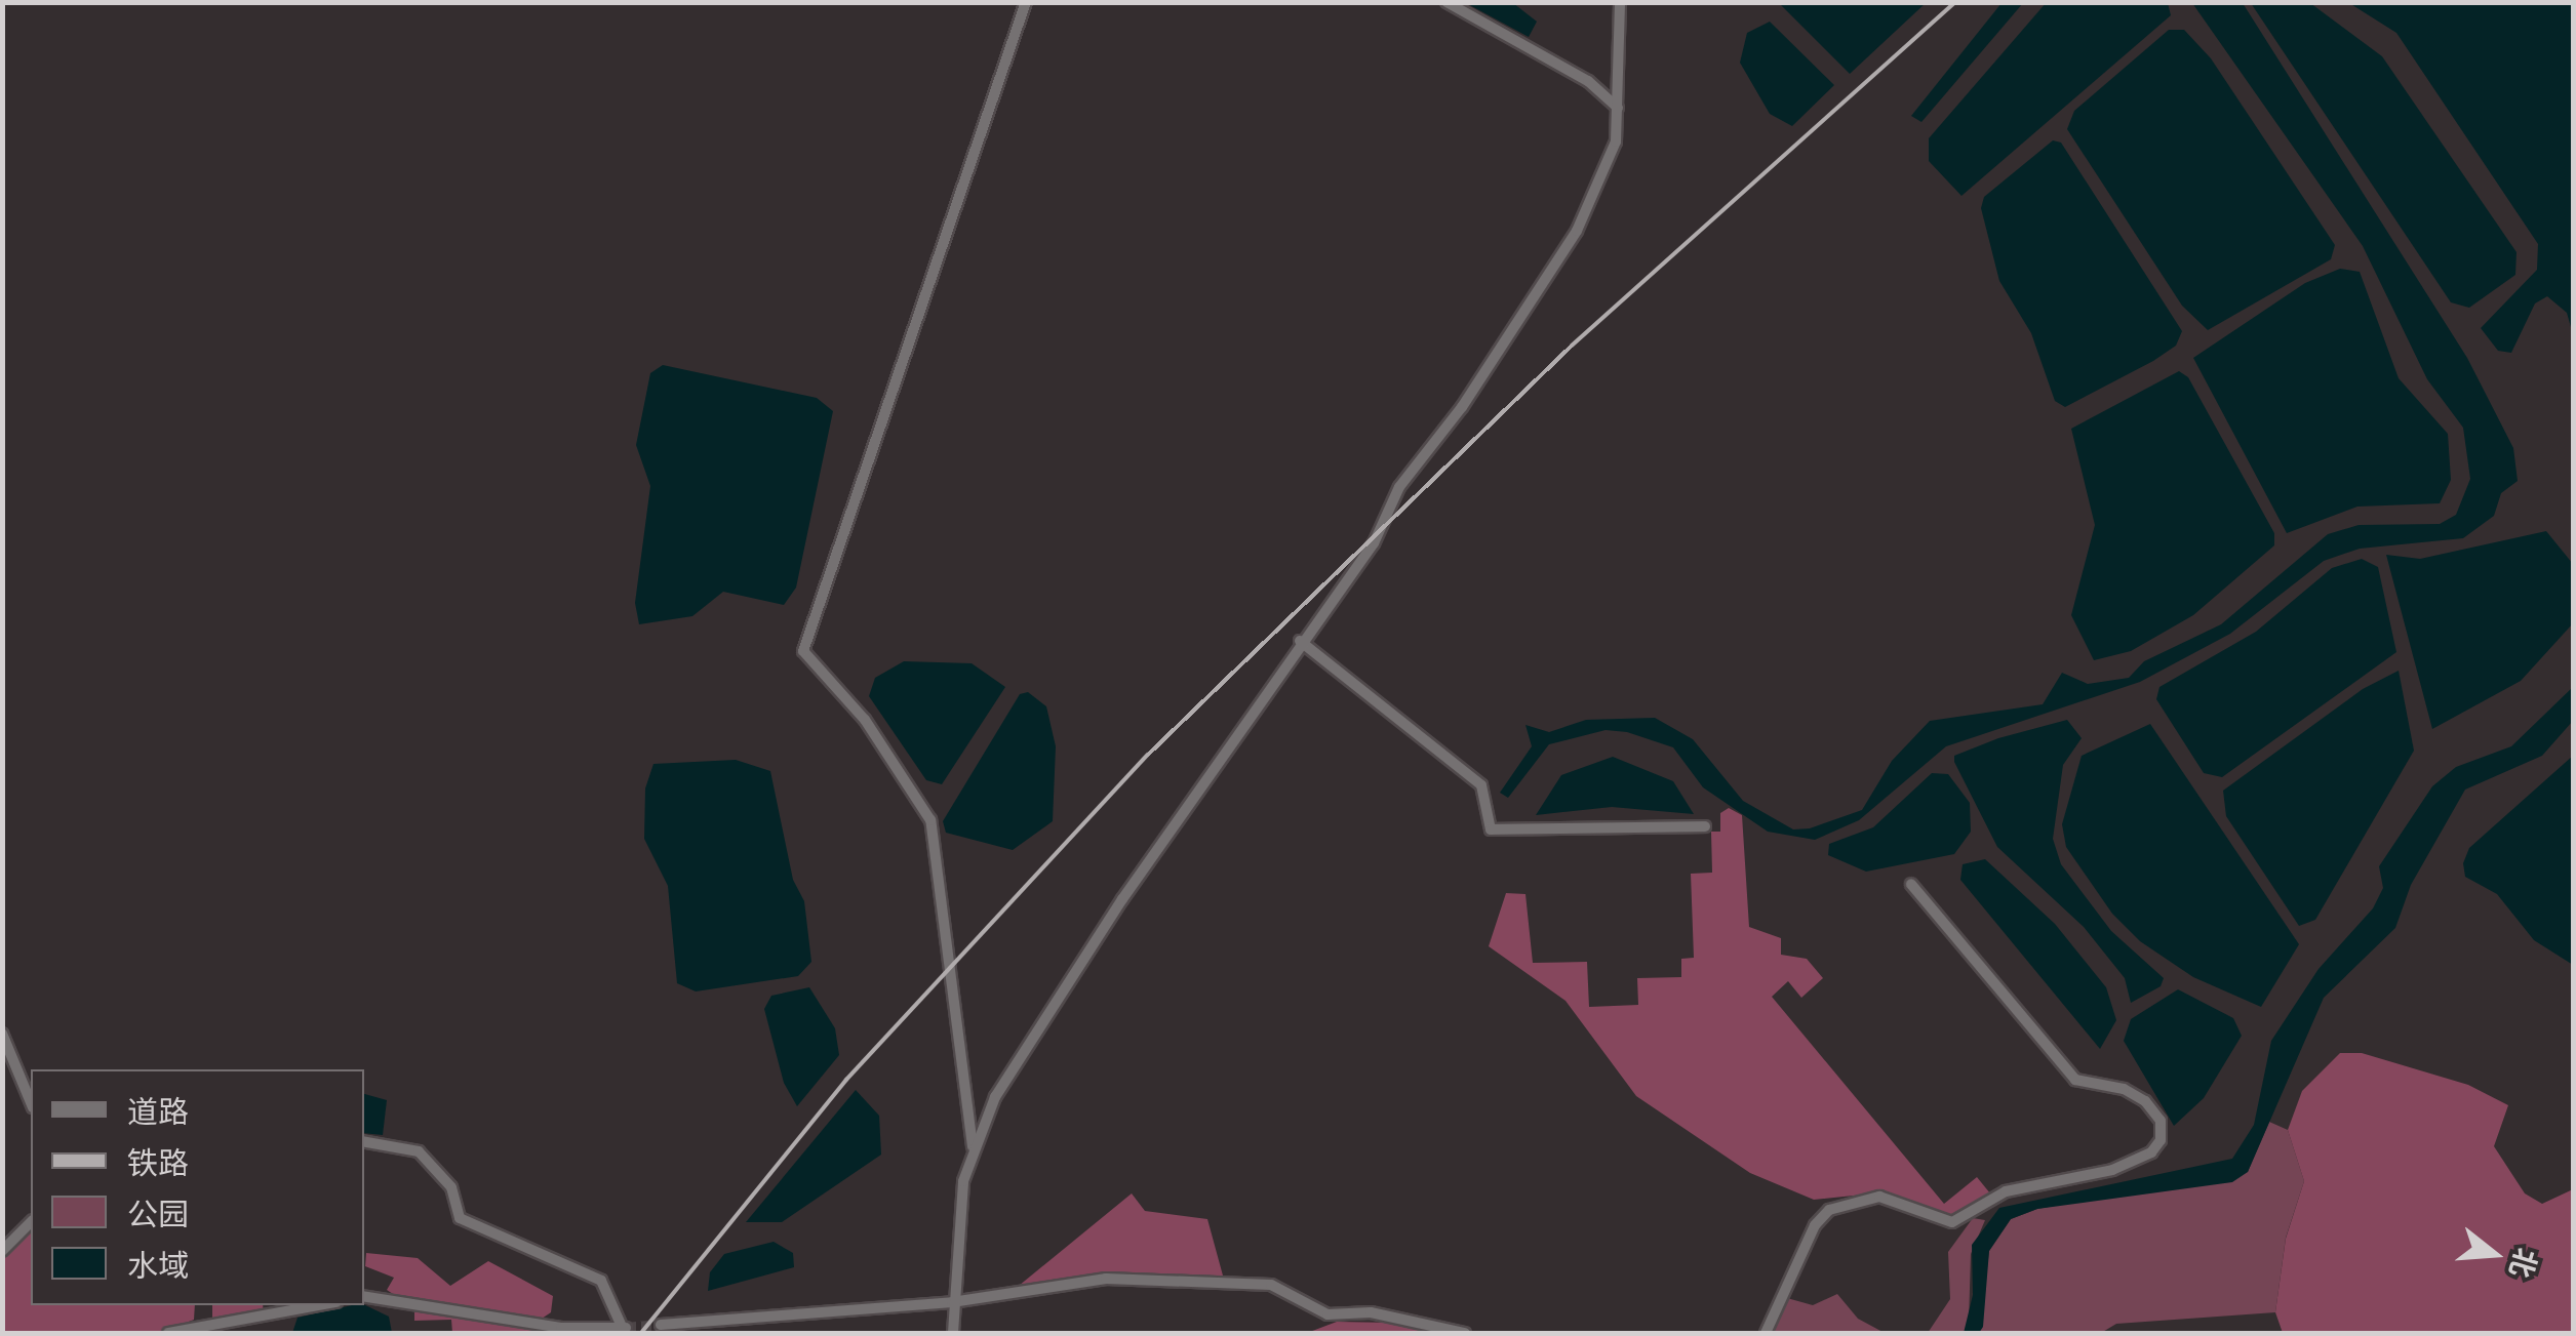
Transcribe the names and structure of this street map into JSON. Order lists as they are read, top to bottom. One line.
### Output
{"legend":["道路","铁路","公园","水域"],"north":"right"}
